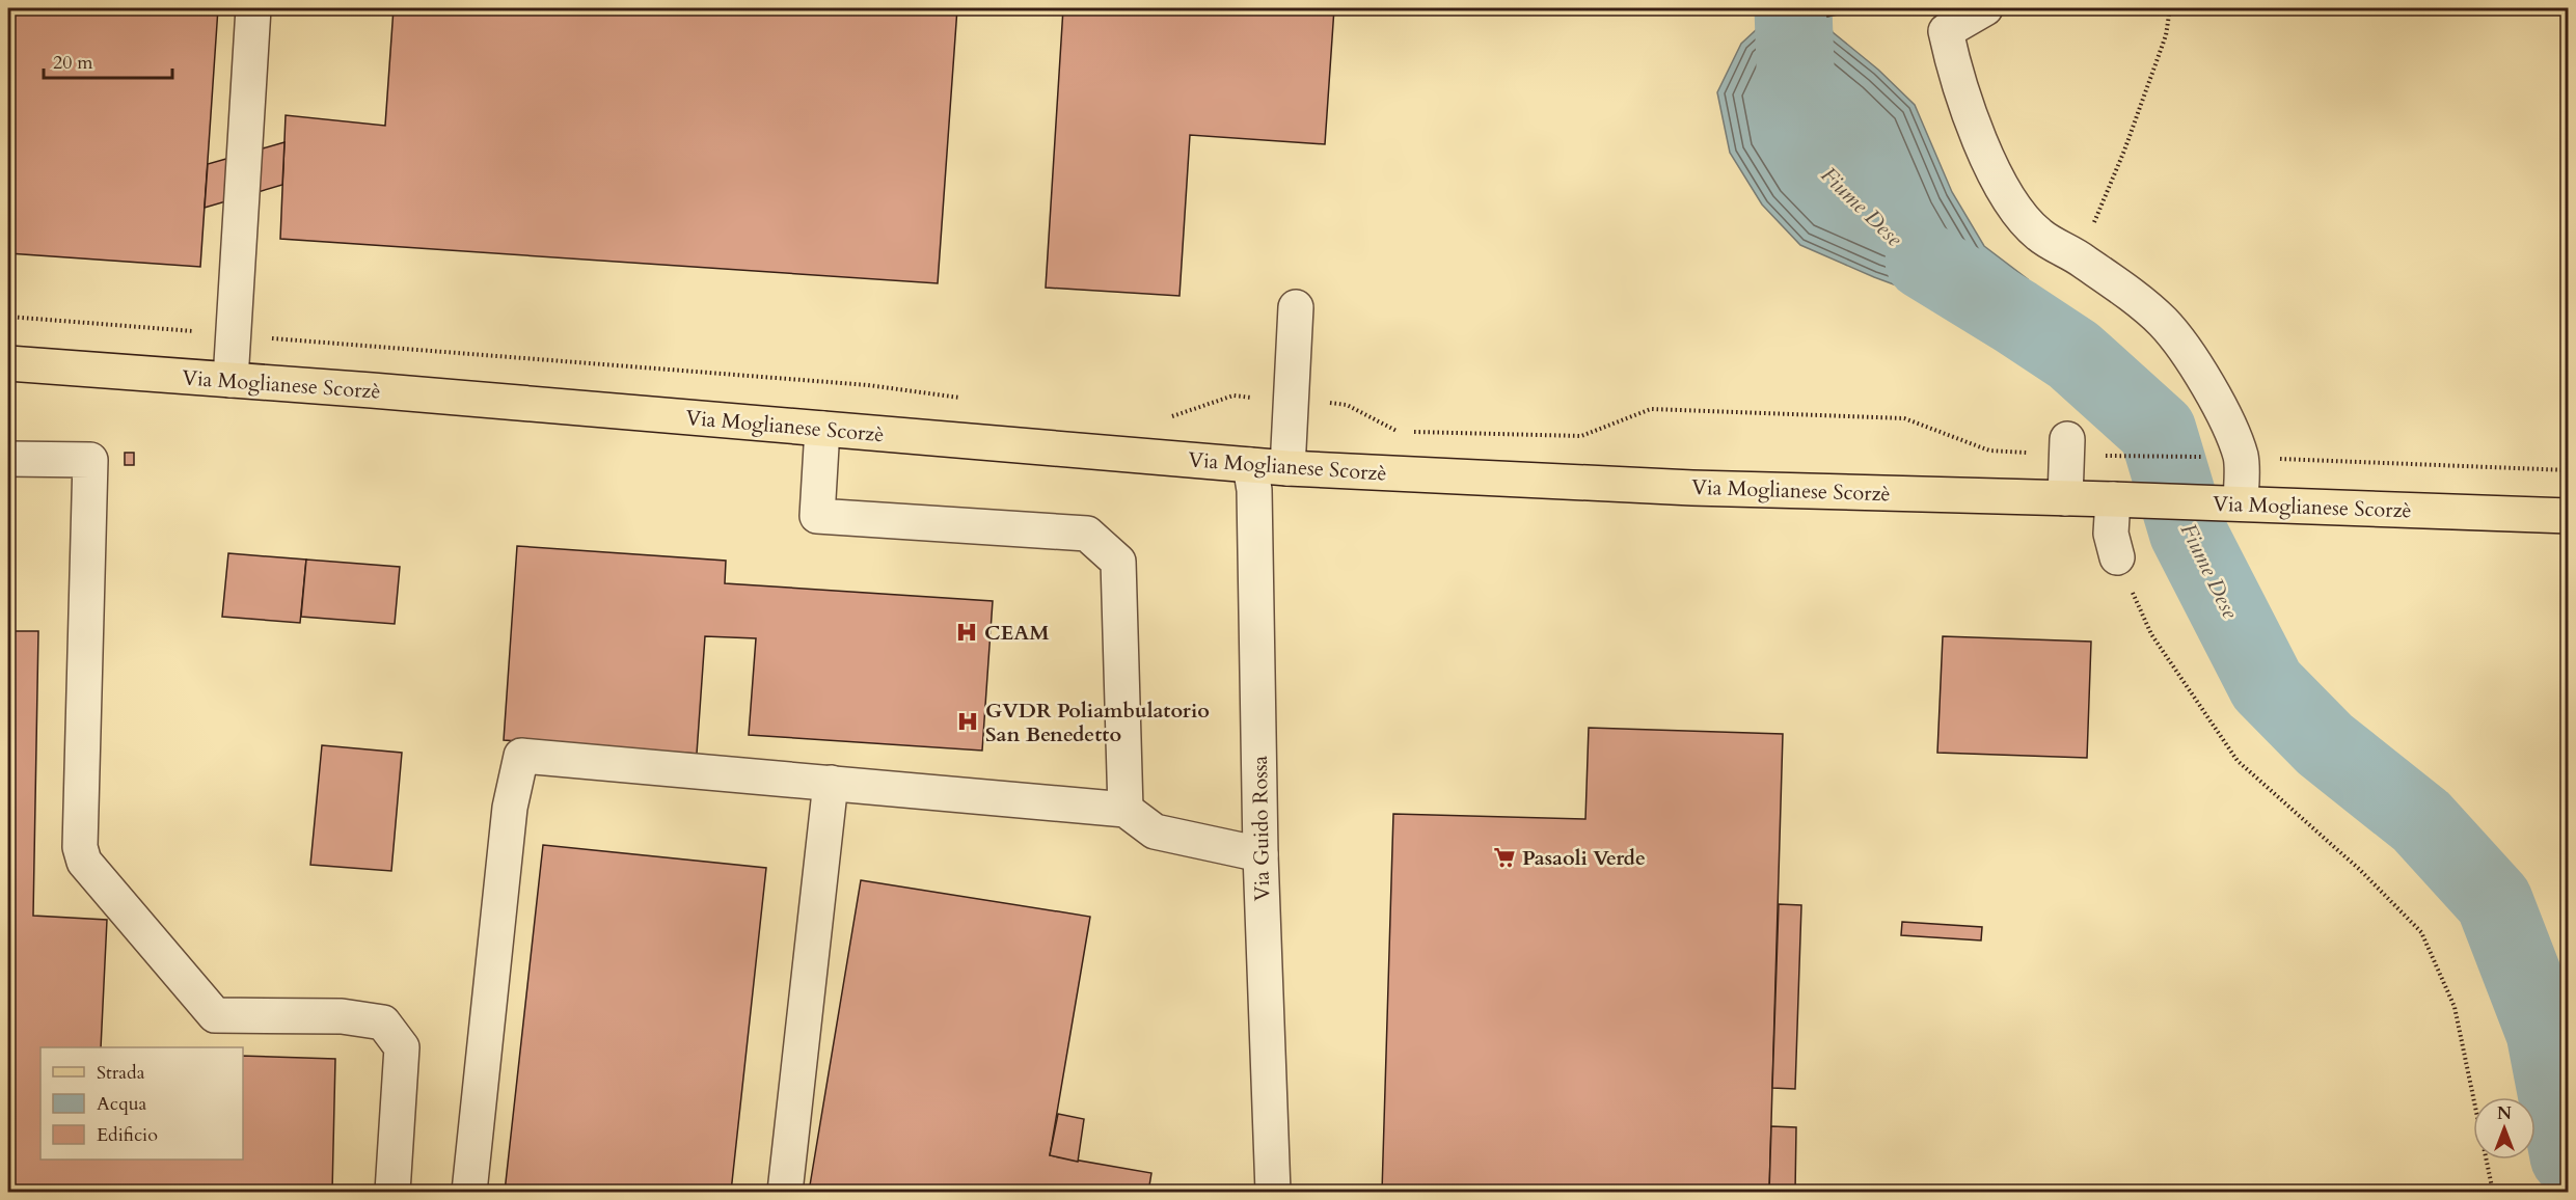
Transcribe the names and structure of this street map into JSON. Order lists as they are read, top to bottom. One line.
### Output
{"streets":{"main road":["Via Moglianese Scorzè"],"street":["Via Guido Rossa"]},"crossings":[["Via Moglianese Scorzè","Via Guido Rossa"]],"water":["Fiume Dese"],"places":{"hospital":["CEAM","GVDR Poliambulatorio San Benedetto"],"supermarket":["Pasaoli Verde"]},"legend":["Strada","Acqua","Edificio"],"scale_bar":"20 m","north":"top"}
